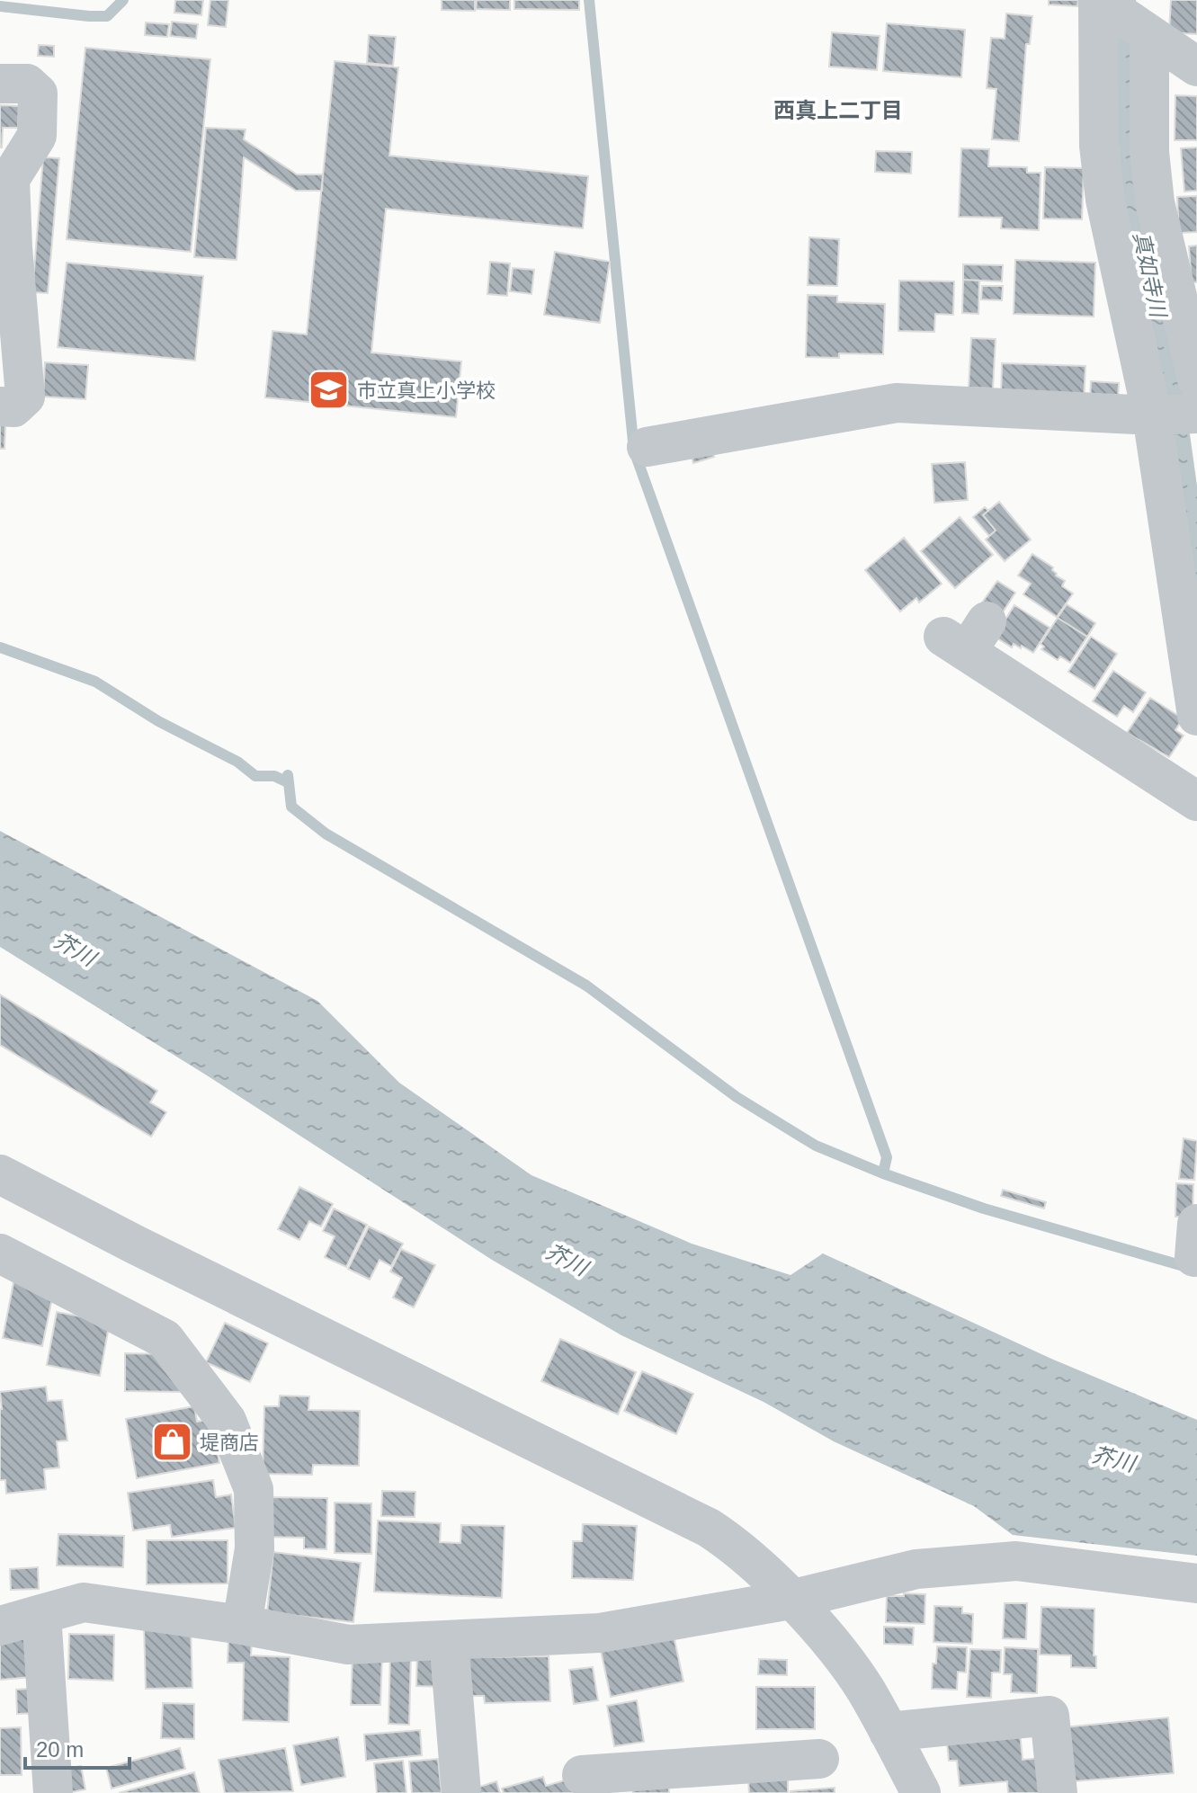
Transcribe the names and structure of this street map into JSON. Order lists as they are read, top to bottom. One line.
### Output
{"districts":["西真上二丁目"],"water":["真如寺川","芥川"],"places":{"school or university":["市立真上小学校"],"shop":["堤商店"]},"scale_bar":"20 m"}
